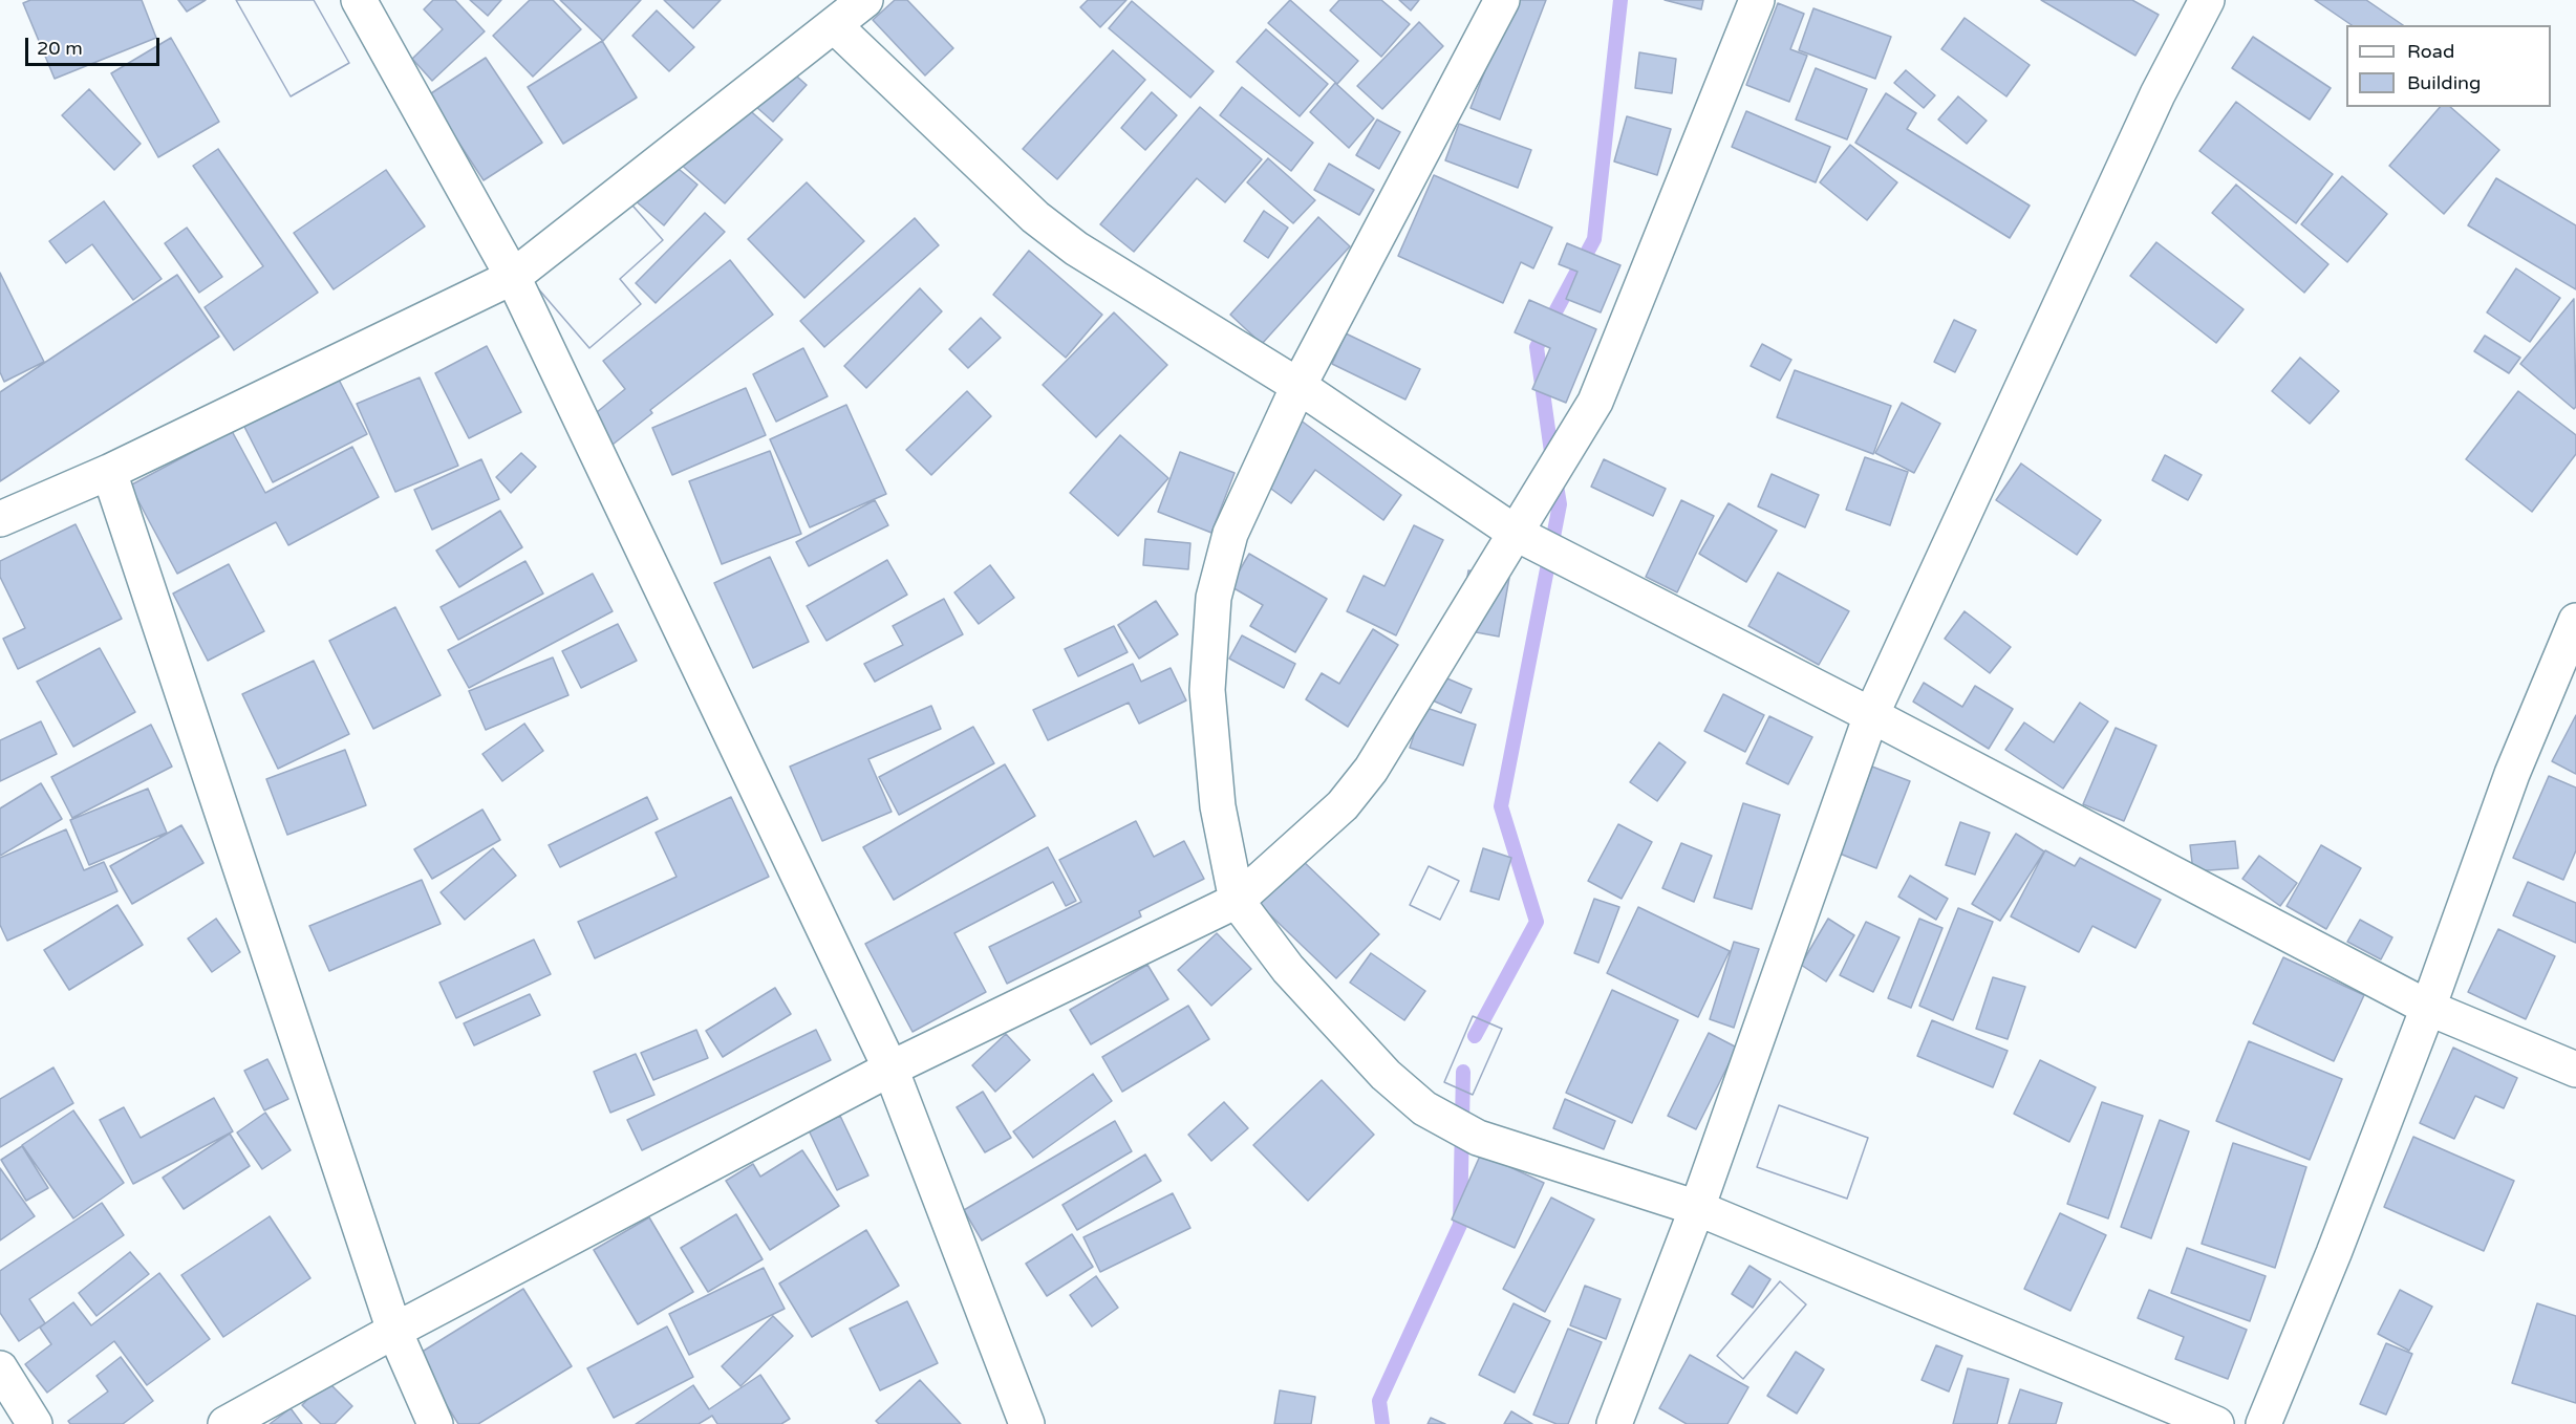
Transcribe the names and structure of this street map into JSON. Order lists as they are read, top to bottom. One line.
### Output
{"legend":["Road","Building"],"scale_bar":"20 m"}
